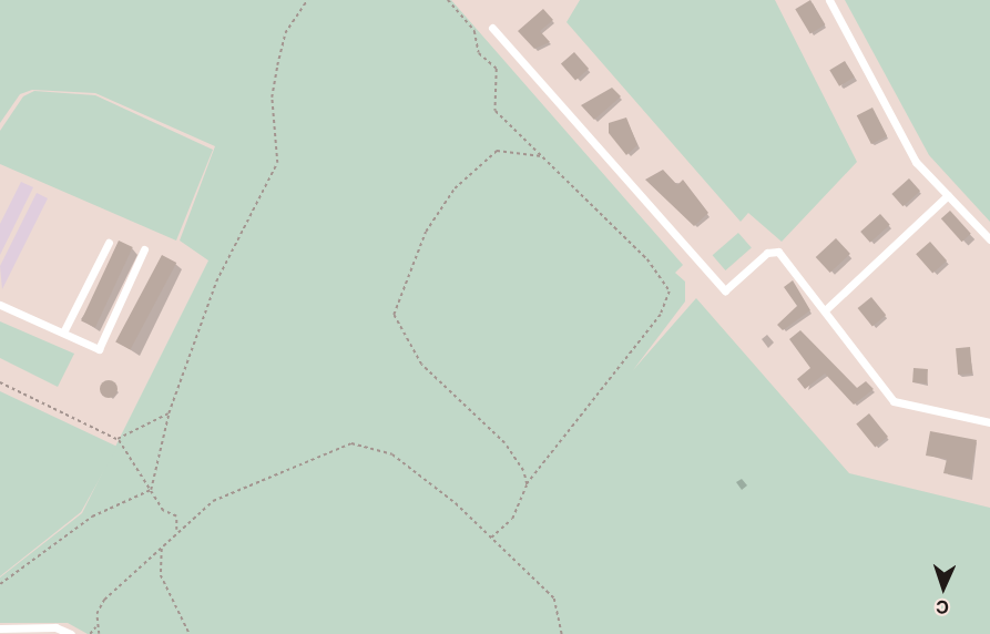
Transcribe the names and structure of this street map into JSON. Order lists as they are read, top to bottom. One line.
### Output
{"north":"bottom"}
